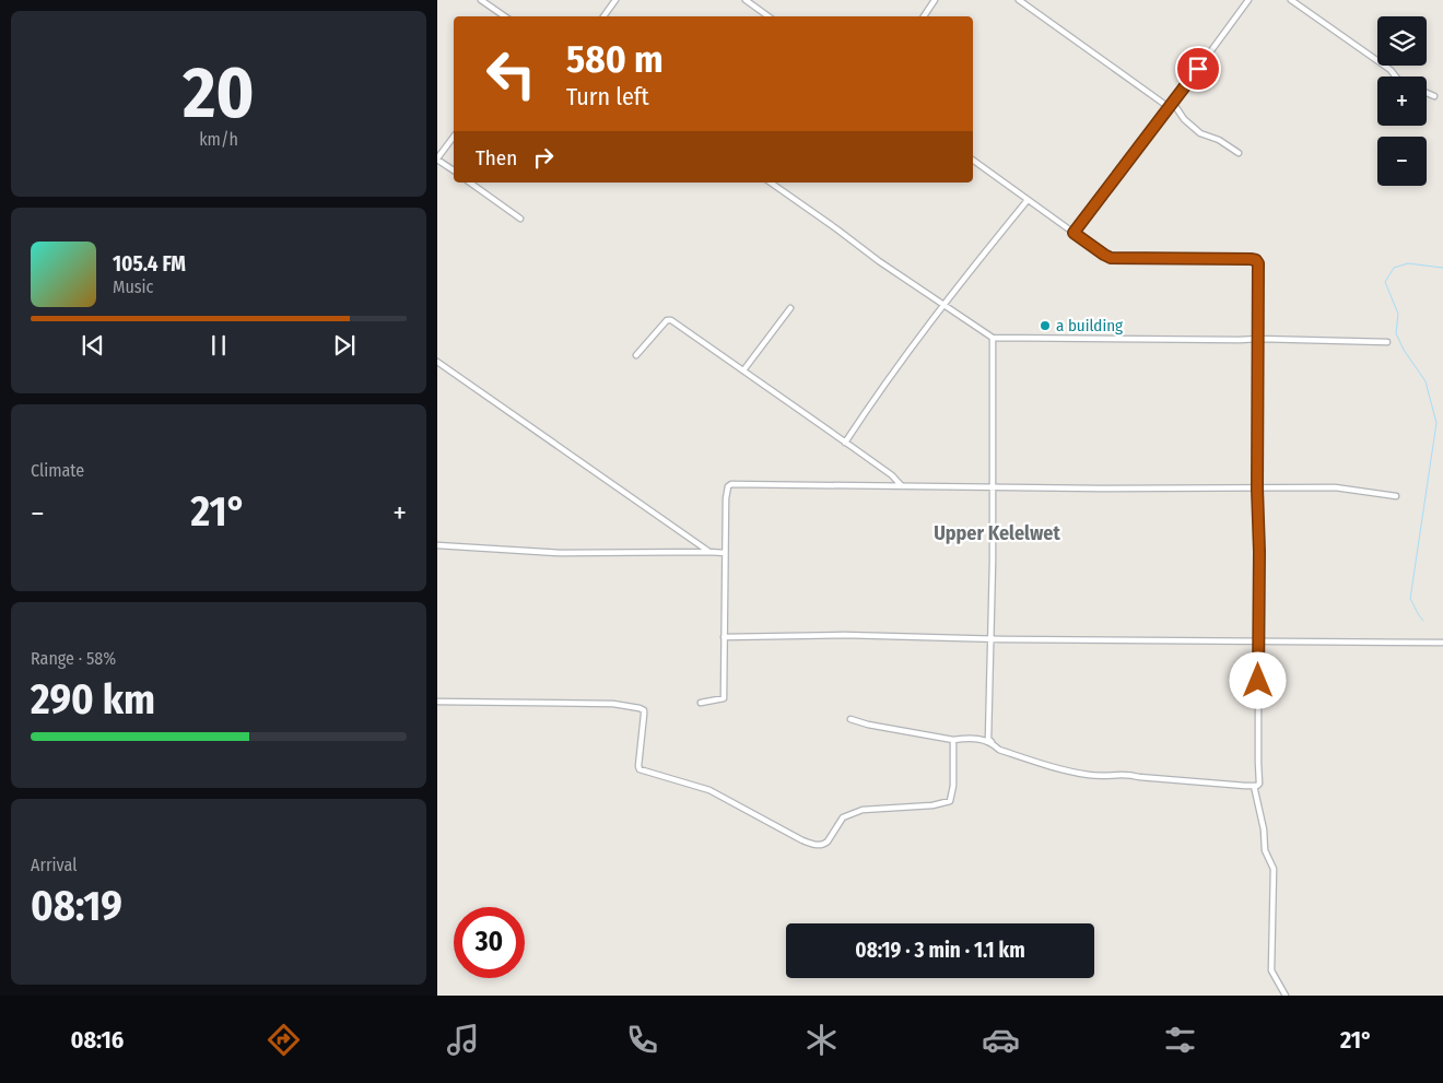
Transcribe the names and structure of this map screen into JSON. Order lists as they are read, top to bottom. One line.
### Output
{"districts":["Upper Kelelwet"],"places":["a building"],"page":{"tile":[["20","km/h"],"Climate",["Range · 58%","290 km"],["Arrival","08:19"]],"map_buttons":["+","−"],"turn":["580 m","Turn left"],"then":"Then","song":["105.4 FM","Music"],"heat":["−","21°","+"],"limit":"30","trip":"08:19 · 3 min · 1.1 km","tabs":["08:16","21°"]}}
